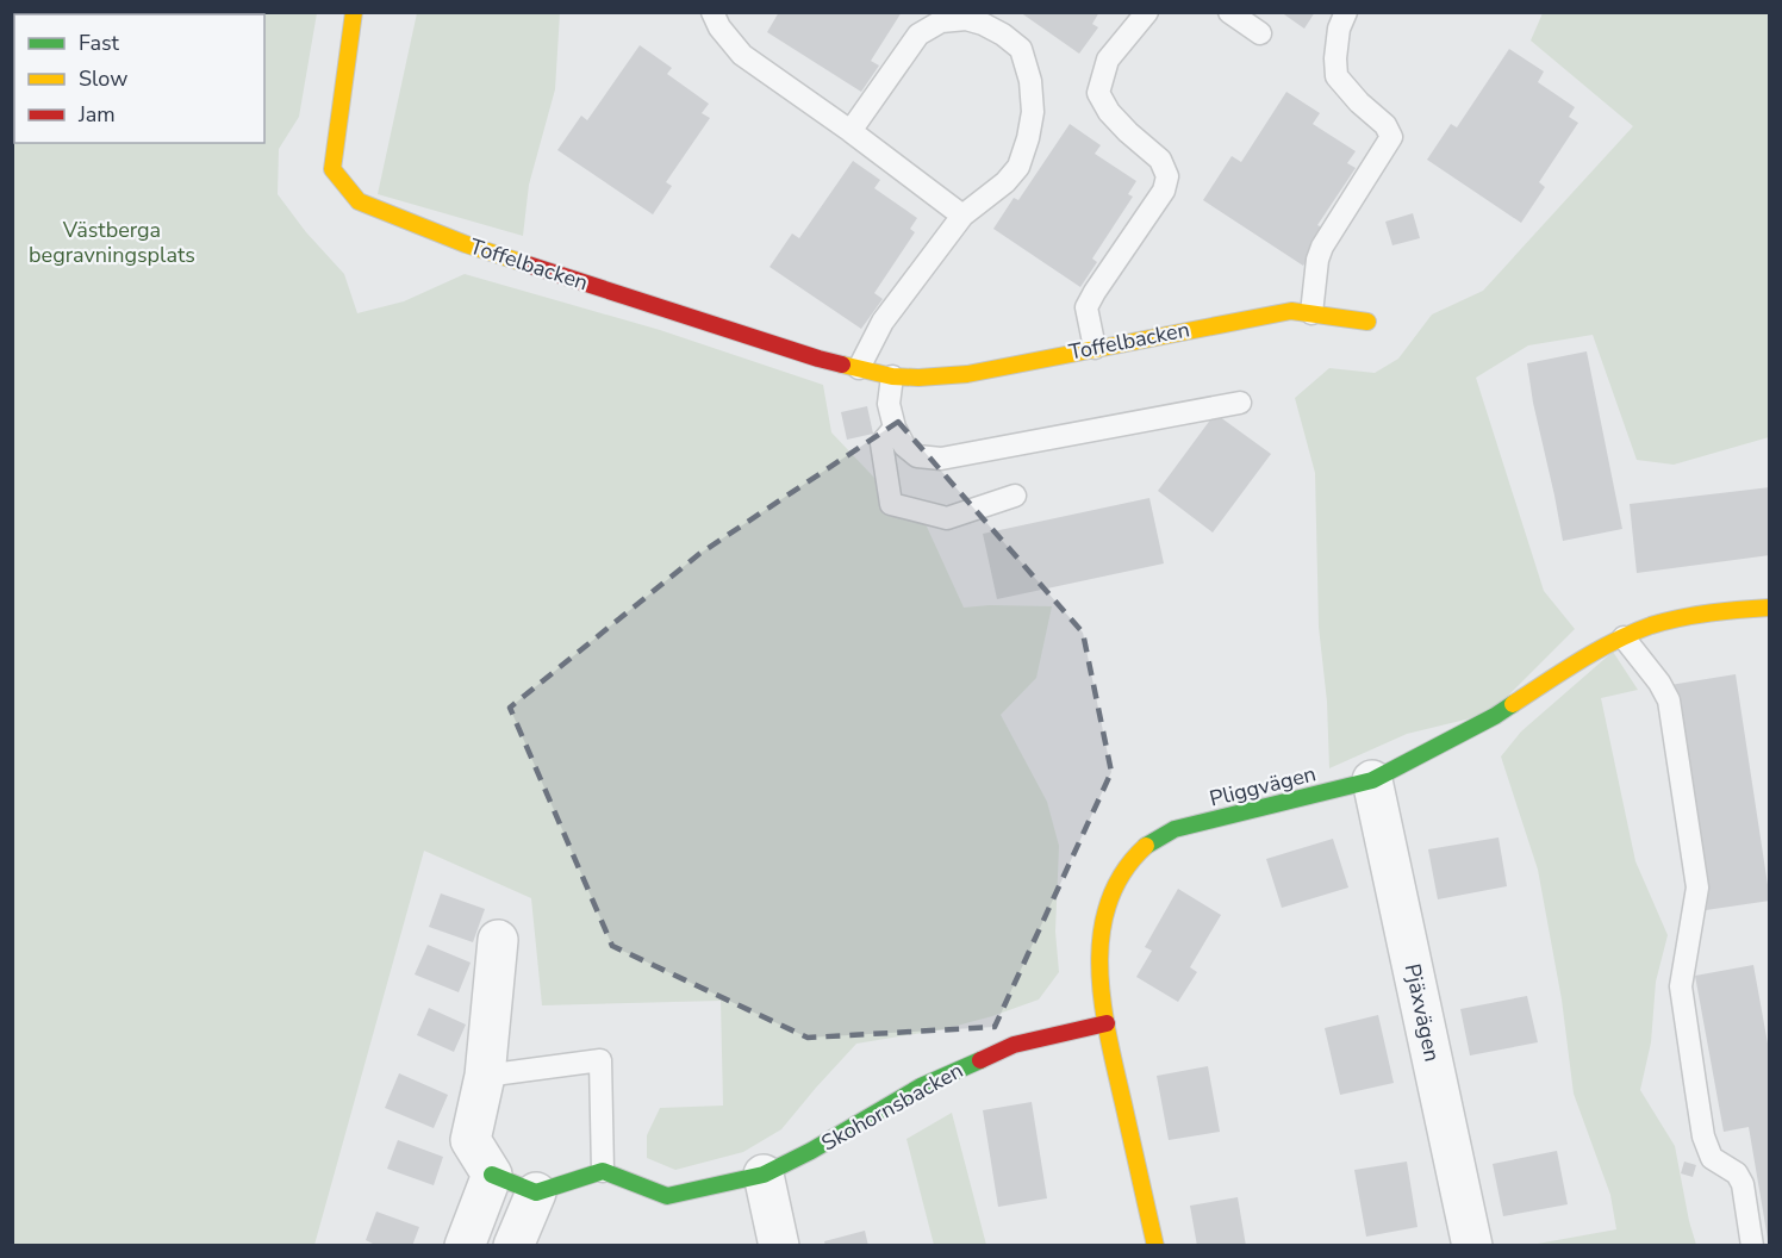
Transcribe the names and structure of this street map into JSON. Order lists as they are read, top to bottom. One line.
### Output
{"streets":{"street":["Toffelbacken","Pliggvägen","Pjäxvägen","Skohornsbacken"]},"crossings":[["Pliggvägen","Pjäxvägen"],["Pliggvägen","Skohornsbacken"]],"parks":["Västberga begravningsplats"],"legend":["Fast","Slow","Jam"]}
